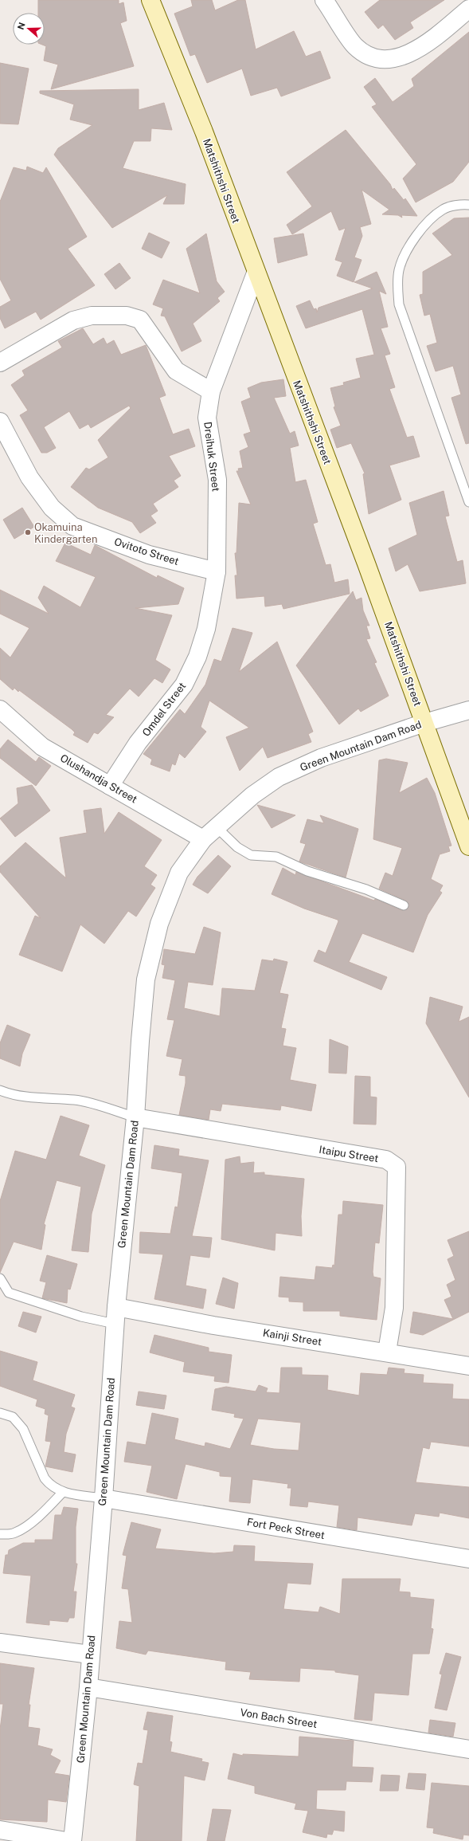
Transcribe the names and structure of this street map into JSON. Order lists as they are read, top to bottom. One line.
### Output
{"streets":{"main road":["Matshithshi Street"],"street":["Dreihuk Street","Ovitoto Street","Omdel Street","Green Mountain Dam Road","Olushandja Street","Itaipu Street","Kainji Street","Fort Peck Street","Von Bach Street"]},"crossings":[["Matshithshi Street","Dreihuk Street"],["Matshithshi Street","Green Mountain Dam Road"],["Dreihuk Street","Ovitoto Street"],["Dreihuk Street","Omdel Street"],["Ovitoto Street","Omdel Street"],["Omdel Street","Olushandja Street"],["Green Mountain Dam Road","Olushandja Street"],["Green Mountain Dam Road","Itaipu Street"],["Green Mountain Dam Road","Kainji Street"],["Green Mountain Dam Road","Fort Peck Street"],["Green Mountain Dam Road","Von Bach Street"],["Itaipu Street","Kainji Street"]],"places":["Okamuina Kindergarten"],"north":"left"}
